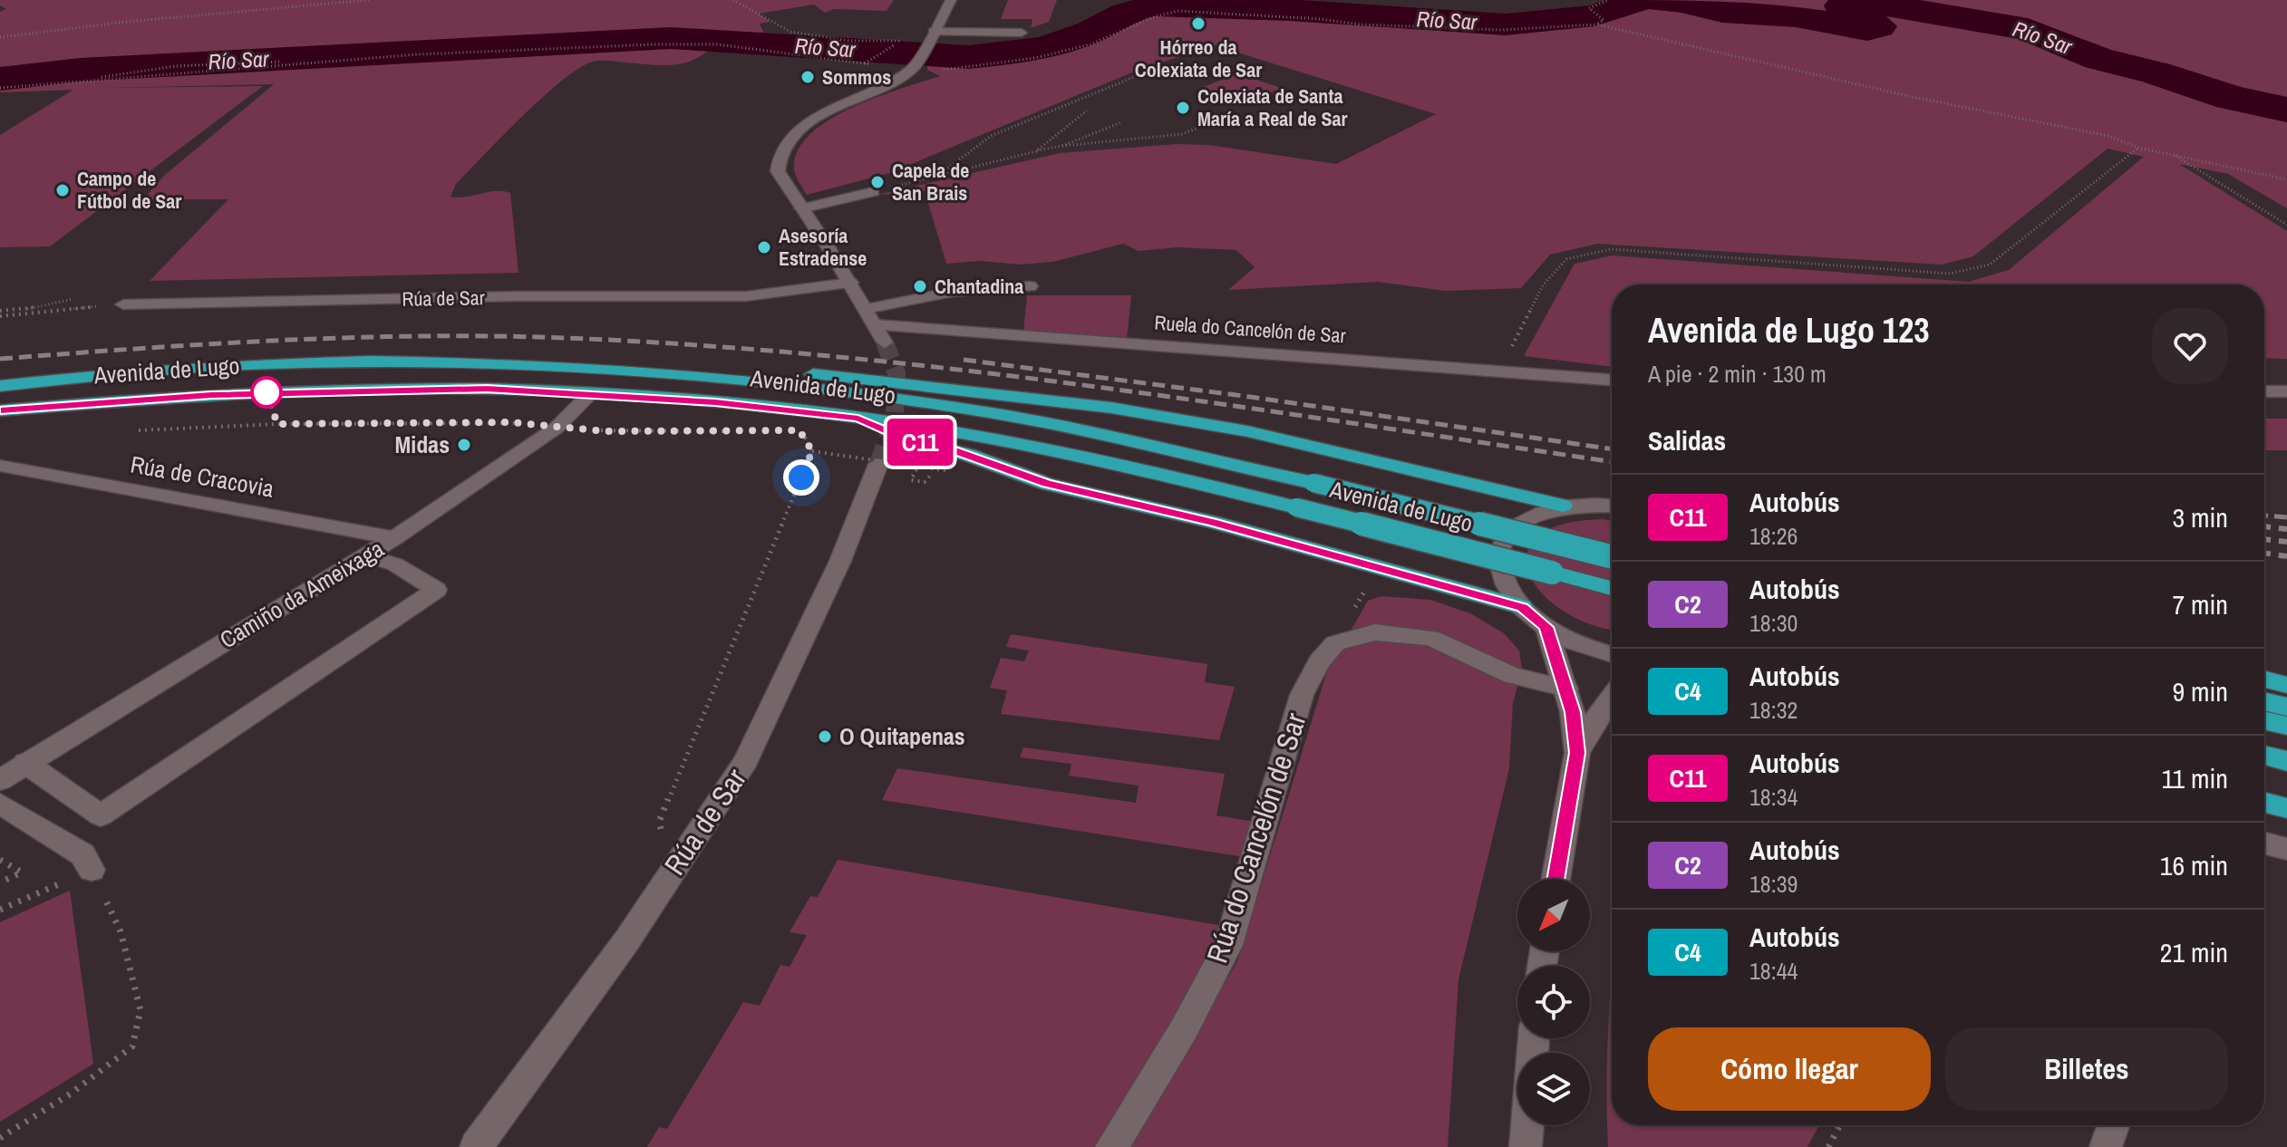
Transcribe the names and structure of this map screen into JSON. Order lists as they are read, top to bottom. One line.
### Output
{"streets":{"highway":["Avenida de Lugo"],"street":["Rúa de Sar","Ruela do Cancelón de Sar","Rúa de Cracovia","Camiño da Ameixaga","Rúa do Cancelón de Sar"]},"crossings":[["Avenida de Lugo","Camiño da Ameixaga"],["Rúa de Cracovia","Camiño da Ameixaga"]],"water":["Río Sar"],"places":["Hórreo da Colexiata de Sar","Sommos","Colexiata de Santa María a Real de Sar","Capela de San Brais","Campo de Fútbol de Sar","Asesoría Estradense","Chantadina","Midas","O Quitapenas"],"lines":["bus line C11"],"north":"bottom left","page":{"on_map":"C11","heading":[["Avenida de Lugo 123","A pie · 2 min · 130 m"],"Salidas"],"list":[{"mark":"C11","name":"Autobús","note":"18:26","value":"3 min"},{"mark":"C2","name":"Autobús","note":"18:30","value":"7 min"},{"mark":"C4","name":"Autobús","note":"18:32","value":"9 min"},{"mark":"C11","name":"Autobús","note":"18:34","value":"11 min"},{"mark":"C2","name":"Autobús","note":"18:39","value":"16 min"},{"mark":"C4","name":"Autobús","note":"18:44","value":"21 min"}],"buttons":["Cómo llegar","Billetes"]}}
